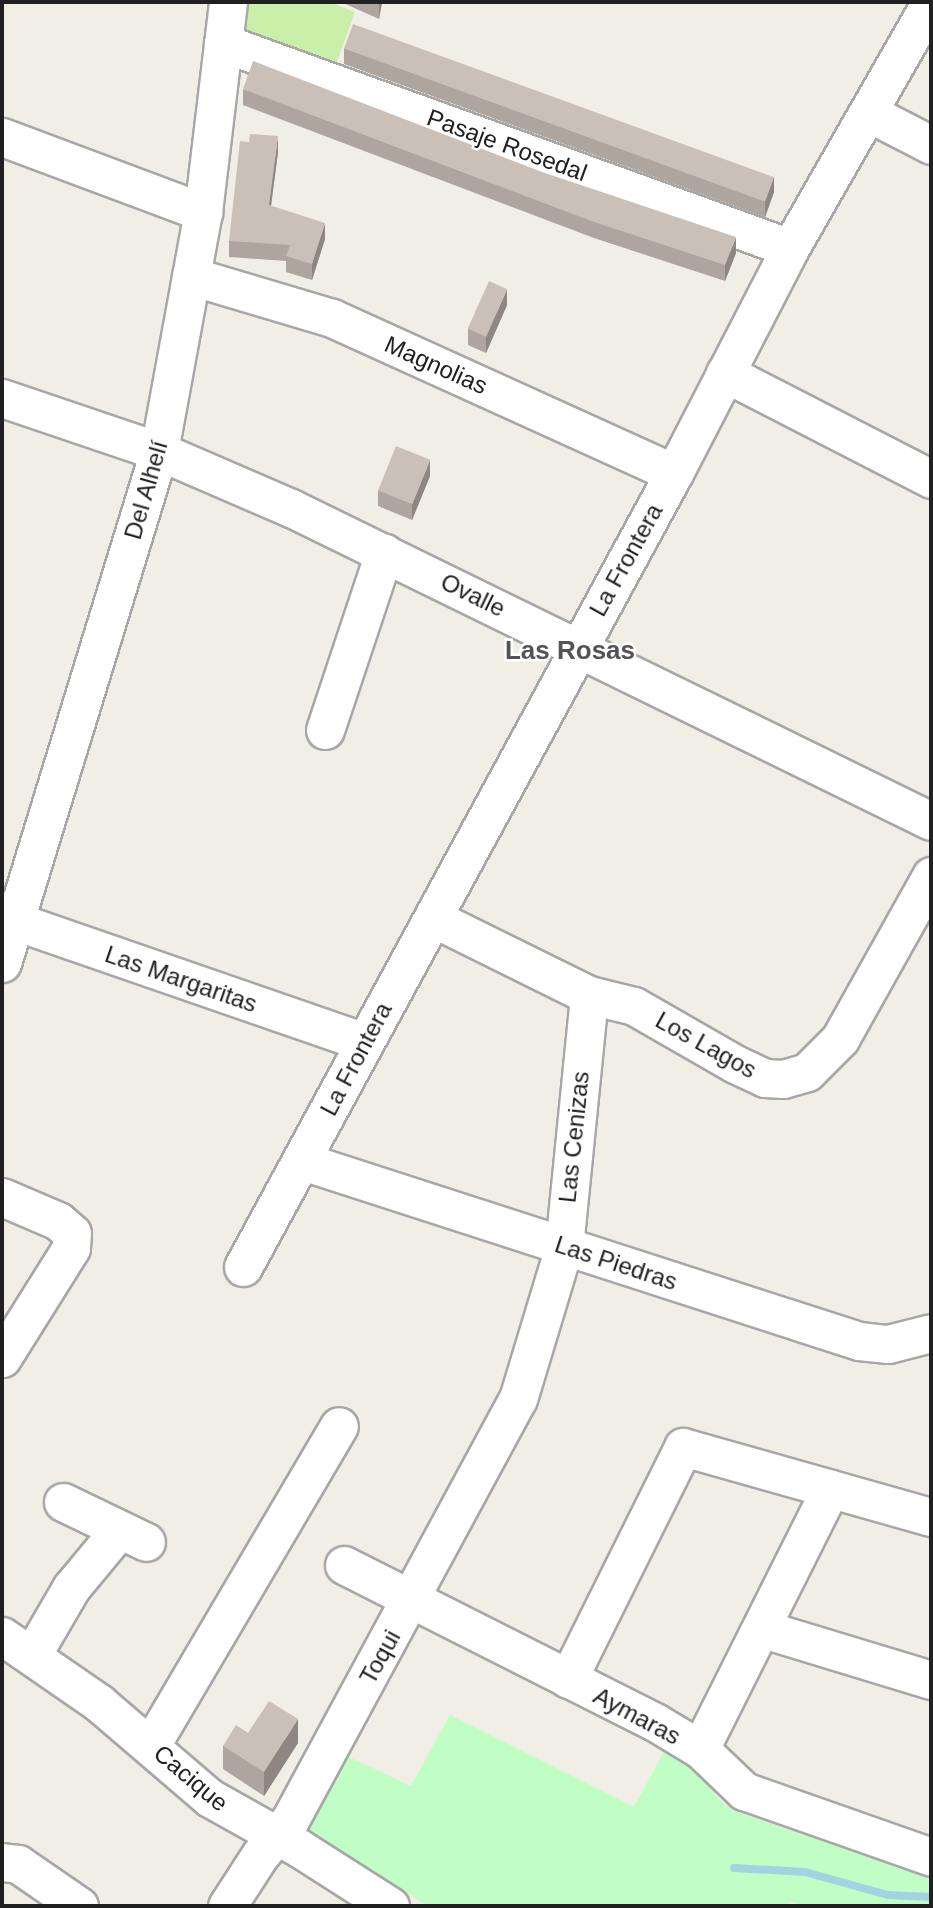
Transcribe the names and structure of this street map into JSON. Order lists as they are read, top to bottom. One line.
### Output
{"streets":{"street":["Pasaje Rosedal","Magnolias","Del Alhelí","La Frontera","Ovalle","Las Margaritas","Los Lagos","Las Cenizas","Las Piedras","Toqui","Aymaras","Cacique"]},"crossings":[["Pasaje Rosedal","Del Alhelí"],["Pasaje Rosedal","La Frontera"],["Magnolias","Del Alhelí"],["Magnolias","La Frontera"],["Del Alhelí","Ovalle"],["Del Alhelí","Las Margaritas"],["La Frontera","Ovalle"],["La Frontera","Las Margaritas"],["La Frontera","Los Lagos"],["La Frontera","Las Piedras"],["Los Lagos","Las Cenizas"],["Las Cenizas","Las Piedras"],["Las Cenizas","Toqui"],["Toqui","Aymaras"],["Toqui","Cacique"]],"districts":["Las Rosas"]}
